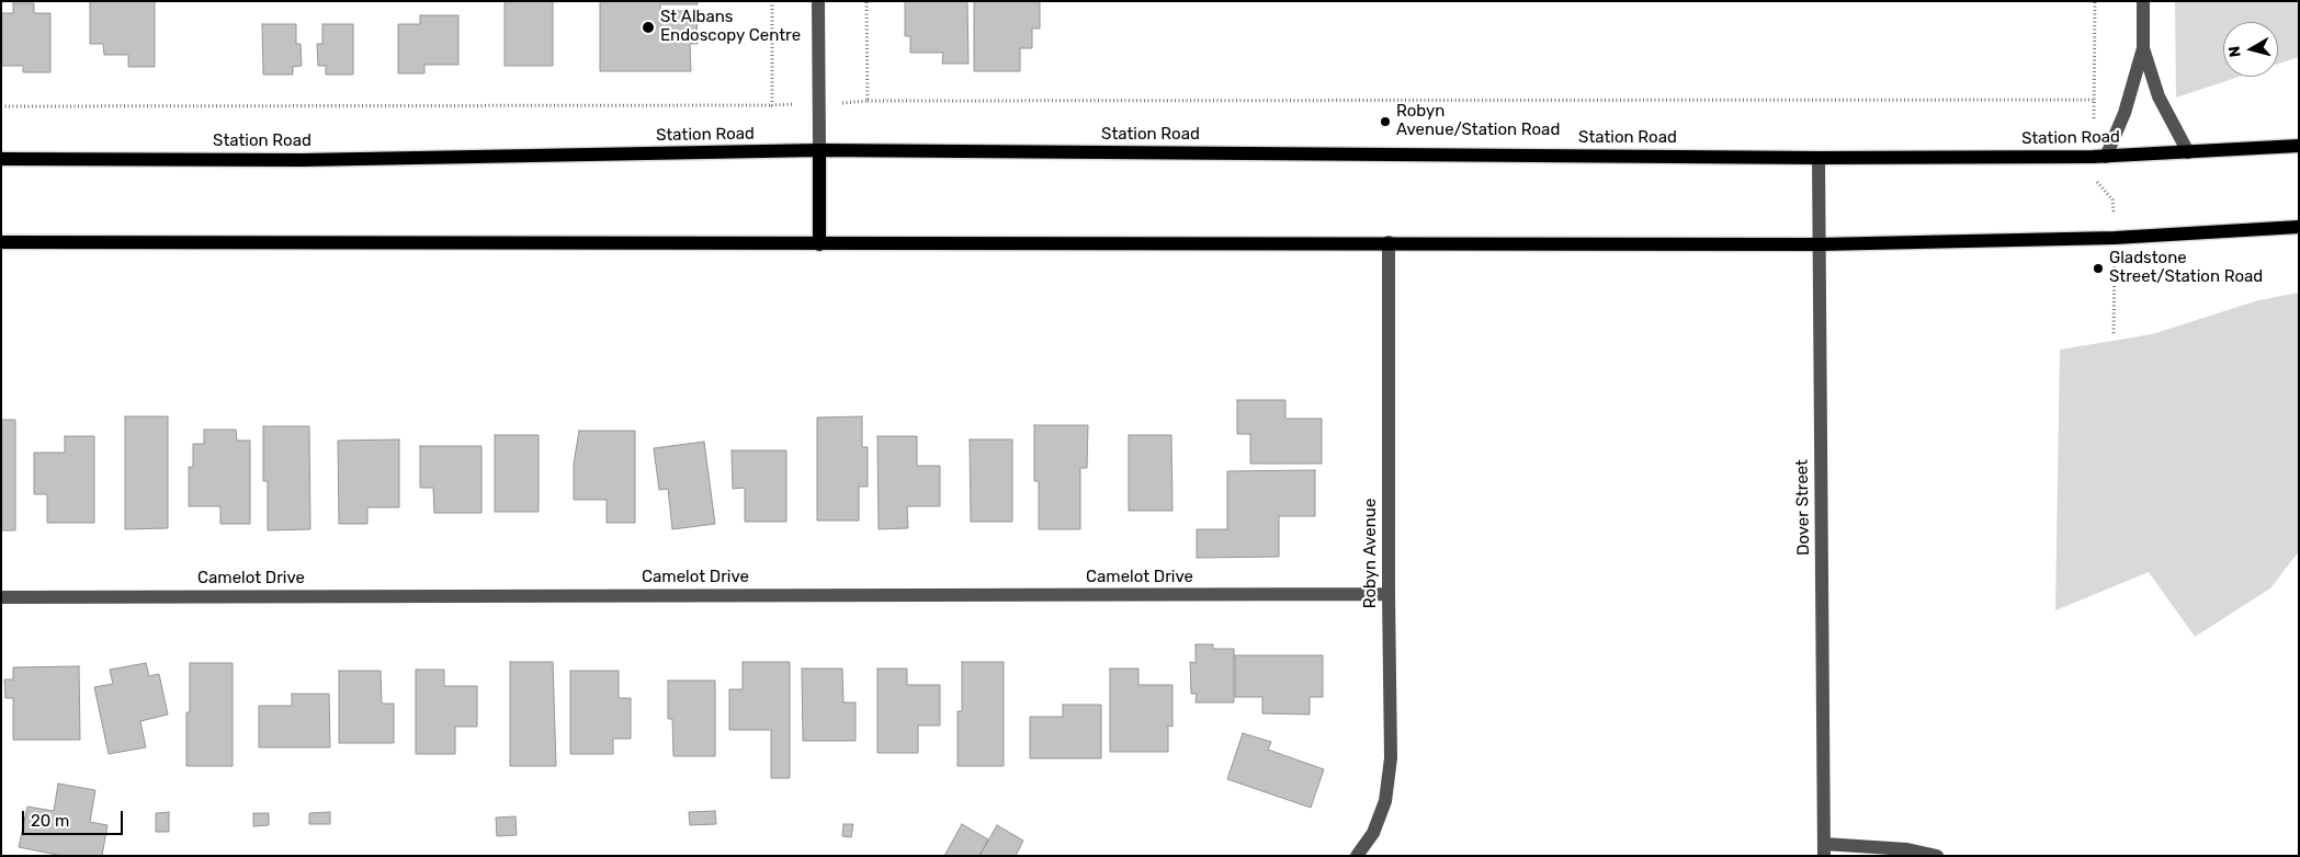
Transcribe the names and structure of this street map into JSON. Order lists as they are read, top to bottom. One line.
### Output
{"streets":{"main road":["Station Road"],"street":["Dover Street","Robyn Avenue","Camelot Drive"]},"crossings":[["Station Road","Dover Street"],["Robyn Avenue","Camelot Drive"]],"places":["St Albans Endoscopy Centre","Robyn Avenue/Station Road","Gladstone Street/Station Road"],"scale_bar":"20 m","north":"left"}
